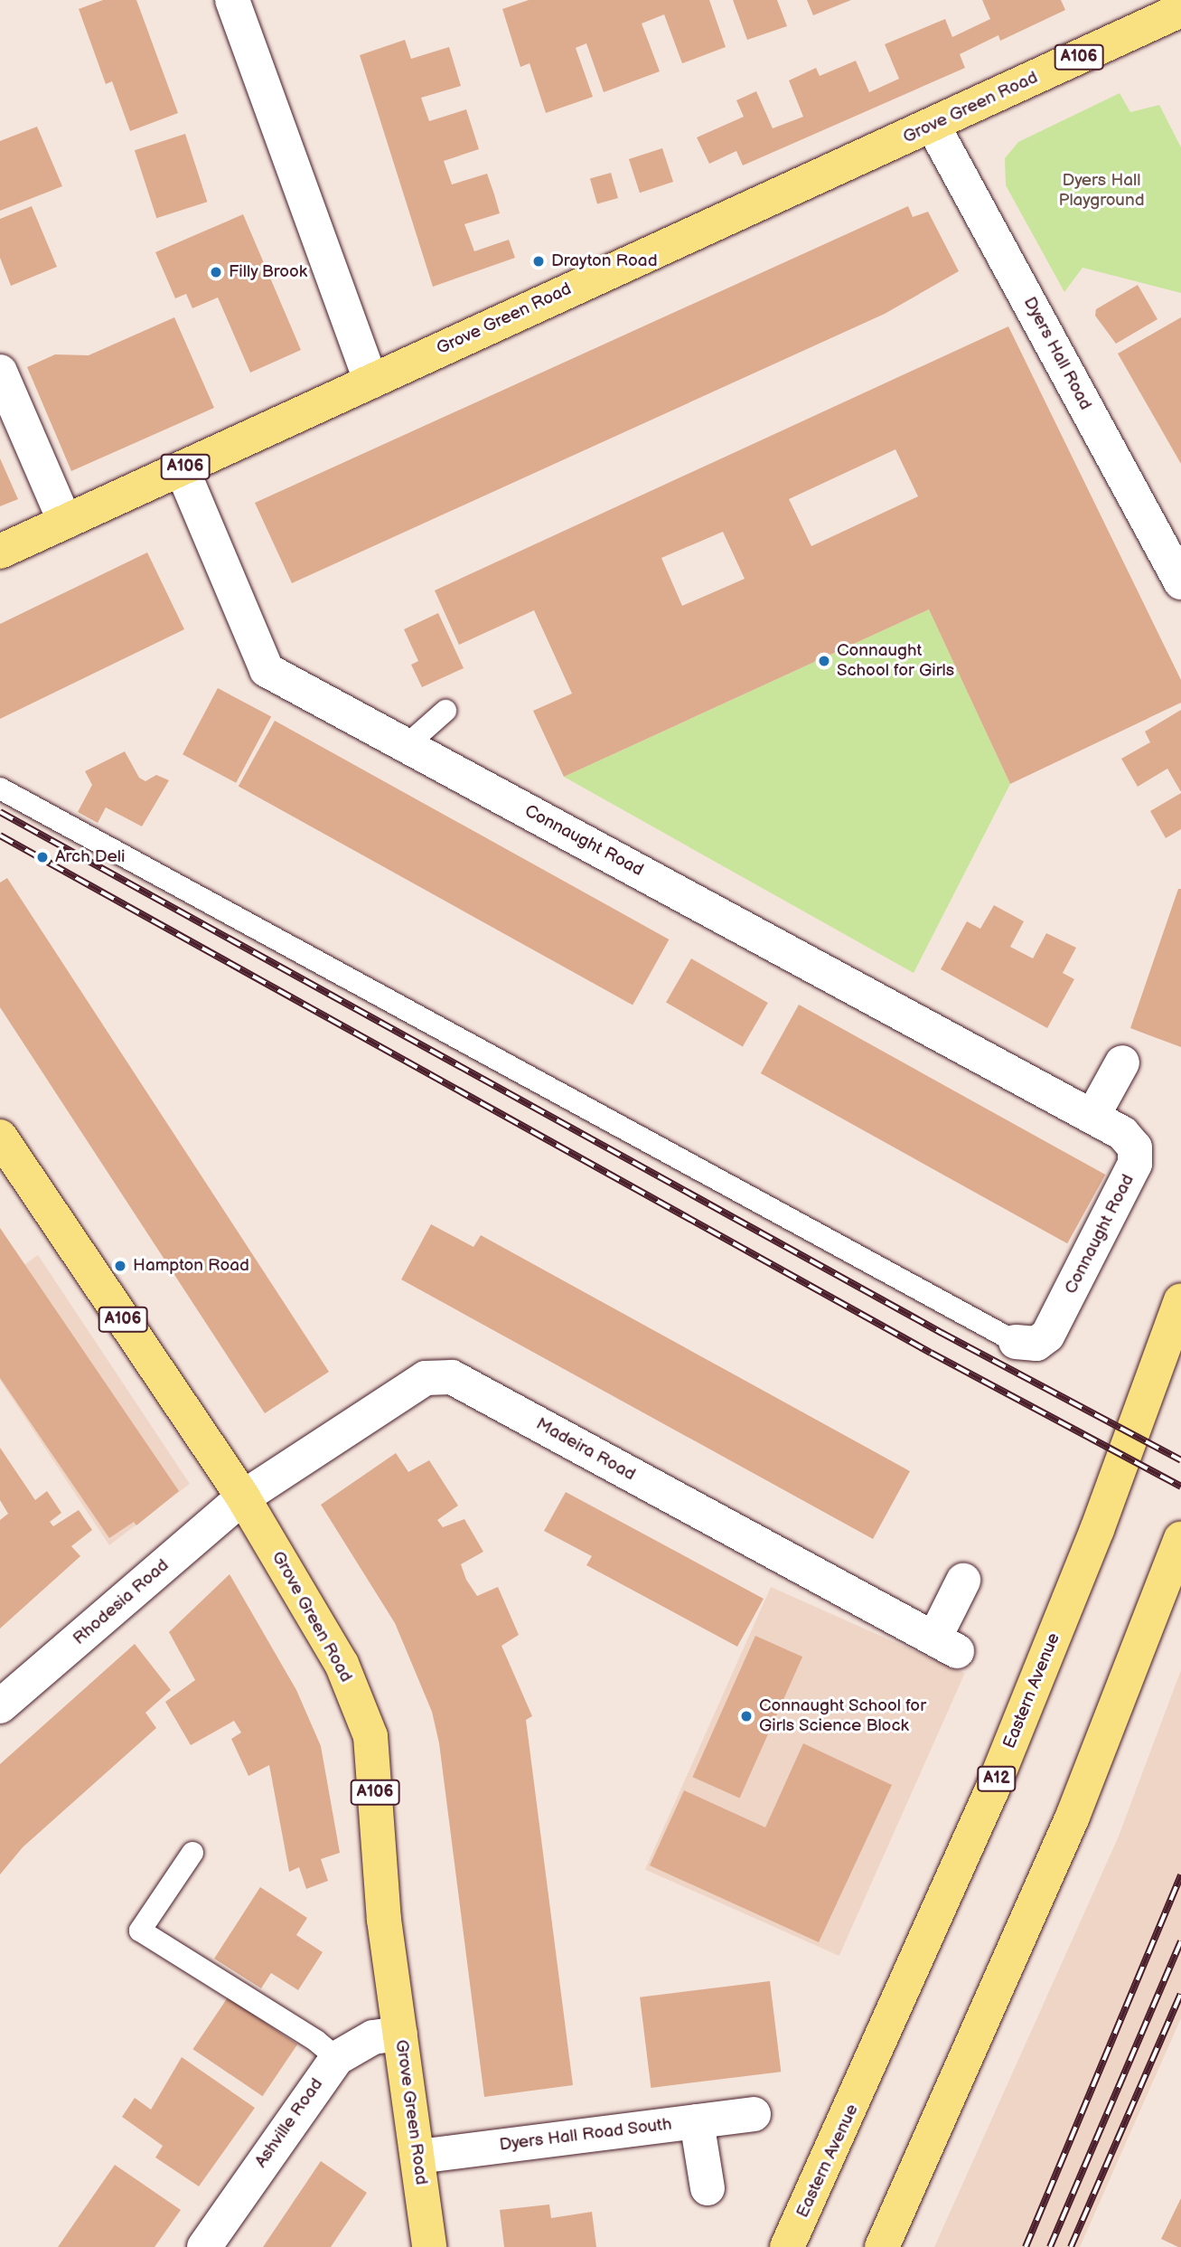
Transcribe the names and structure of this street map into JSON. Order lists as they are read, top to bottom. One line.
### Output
{"streets":{"main road":["A106","Grove Green Road","Eastern Avenue","A12"],"street":["Dyers Hall Road","Connaught Road","Madeira Road","Rhodesia Road","Ashville Road","Dyers Hall Road South"]},"crossings":[["Grove Green Road","Dyers Hall Road"],["Grove Green Road","Connaught Road"],["Grove Green Road","Madeira Road"],["Grove Green Road","Rhodesia Road"],["Grove Green Road","Ashville Road"],["Grove Green Road","Dyers Hall Road South"],["Madeira Road","Rhodesia Road"]],"parks":["Dyers Hall Playground"],"places":["Drayton Road","Filly Brook","Connaught School for Girls","Arch Deli","Hampton Road","Connaught School for Girls Science Block"]}
